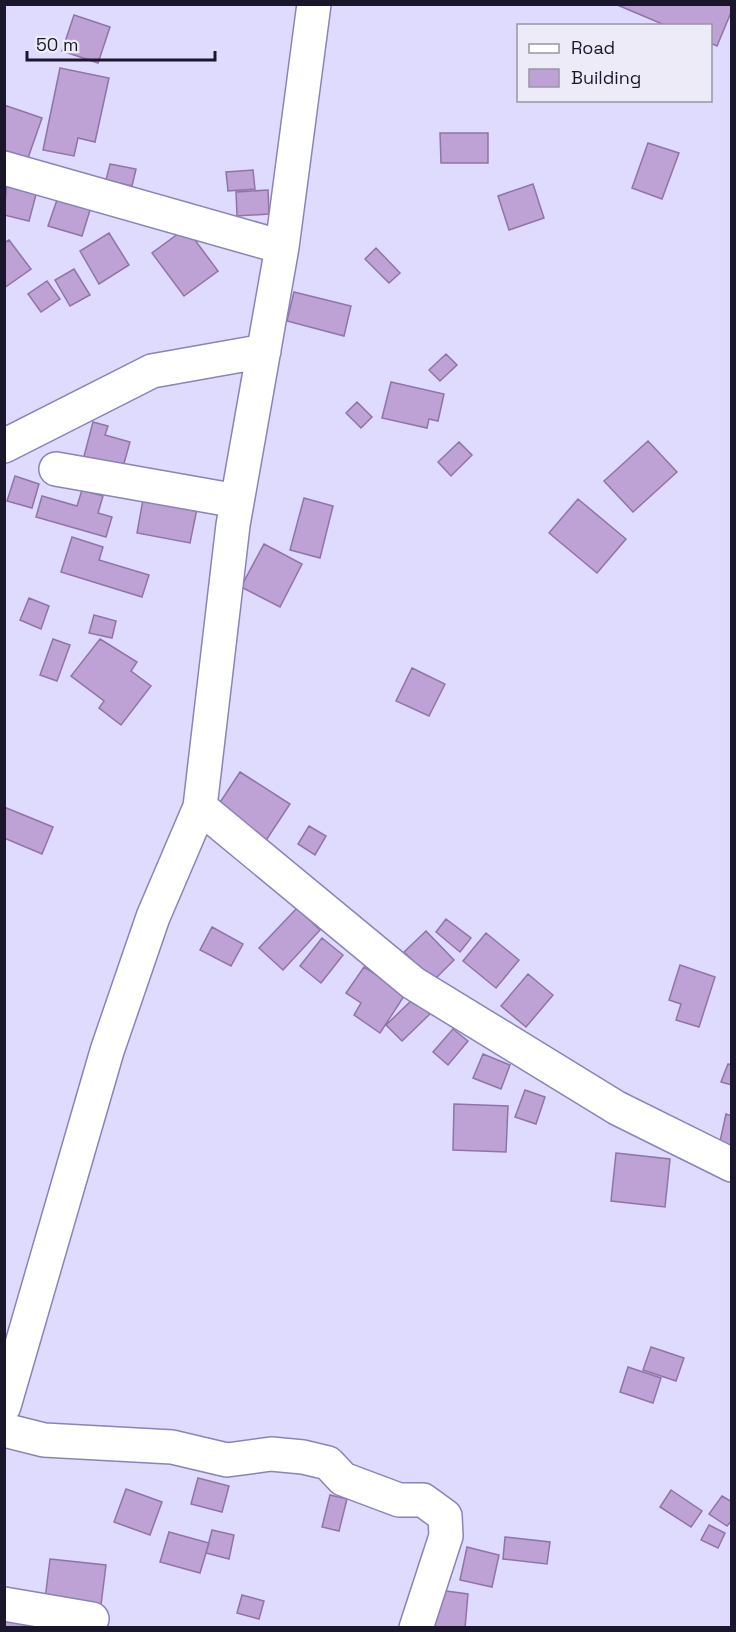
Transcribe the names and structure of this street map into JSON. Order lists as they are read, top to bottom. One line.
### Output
{"legend":["Road","Building"],"scale_bar":"50 m"}
